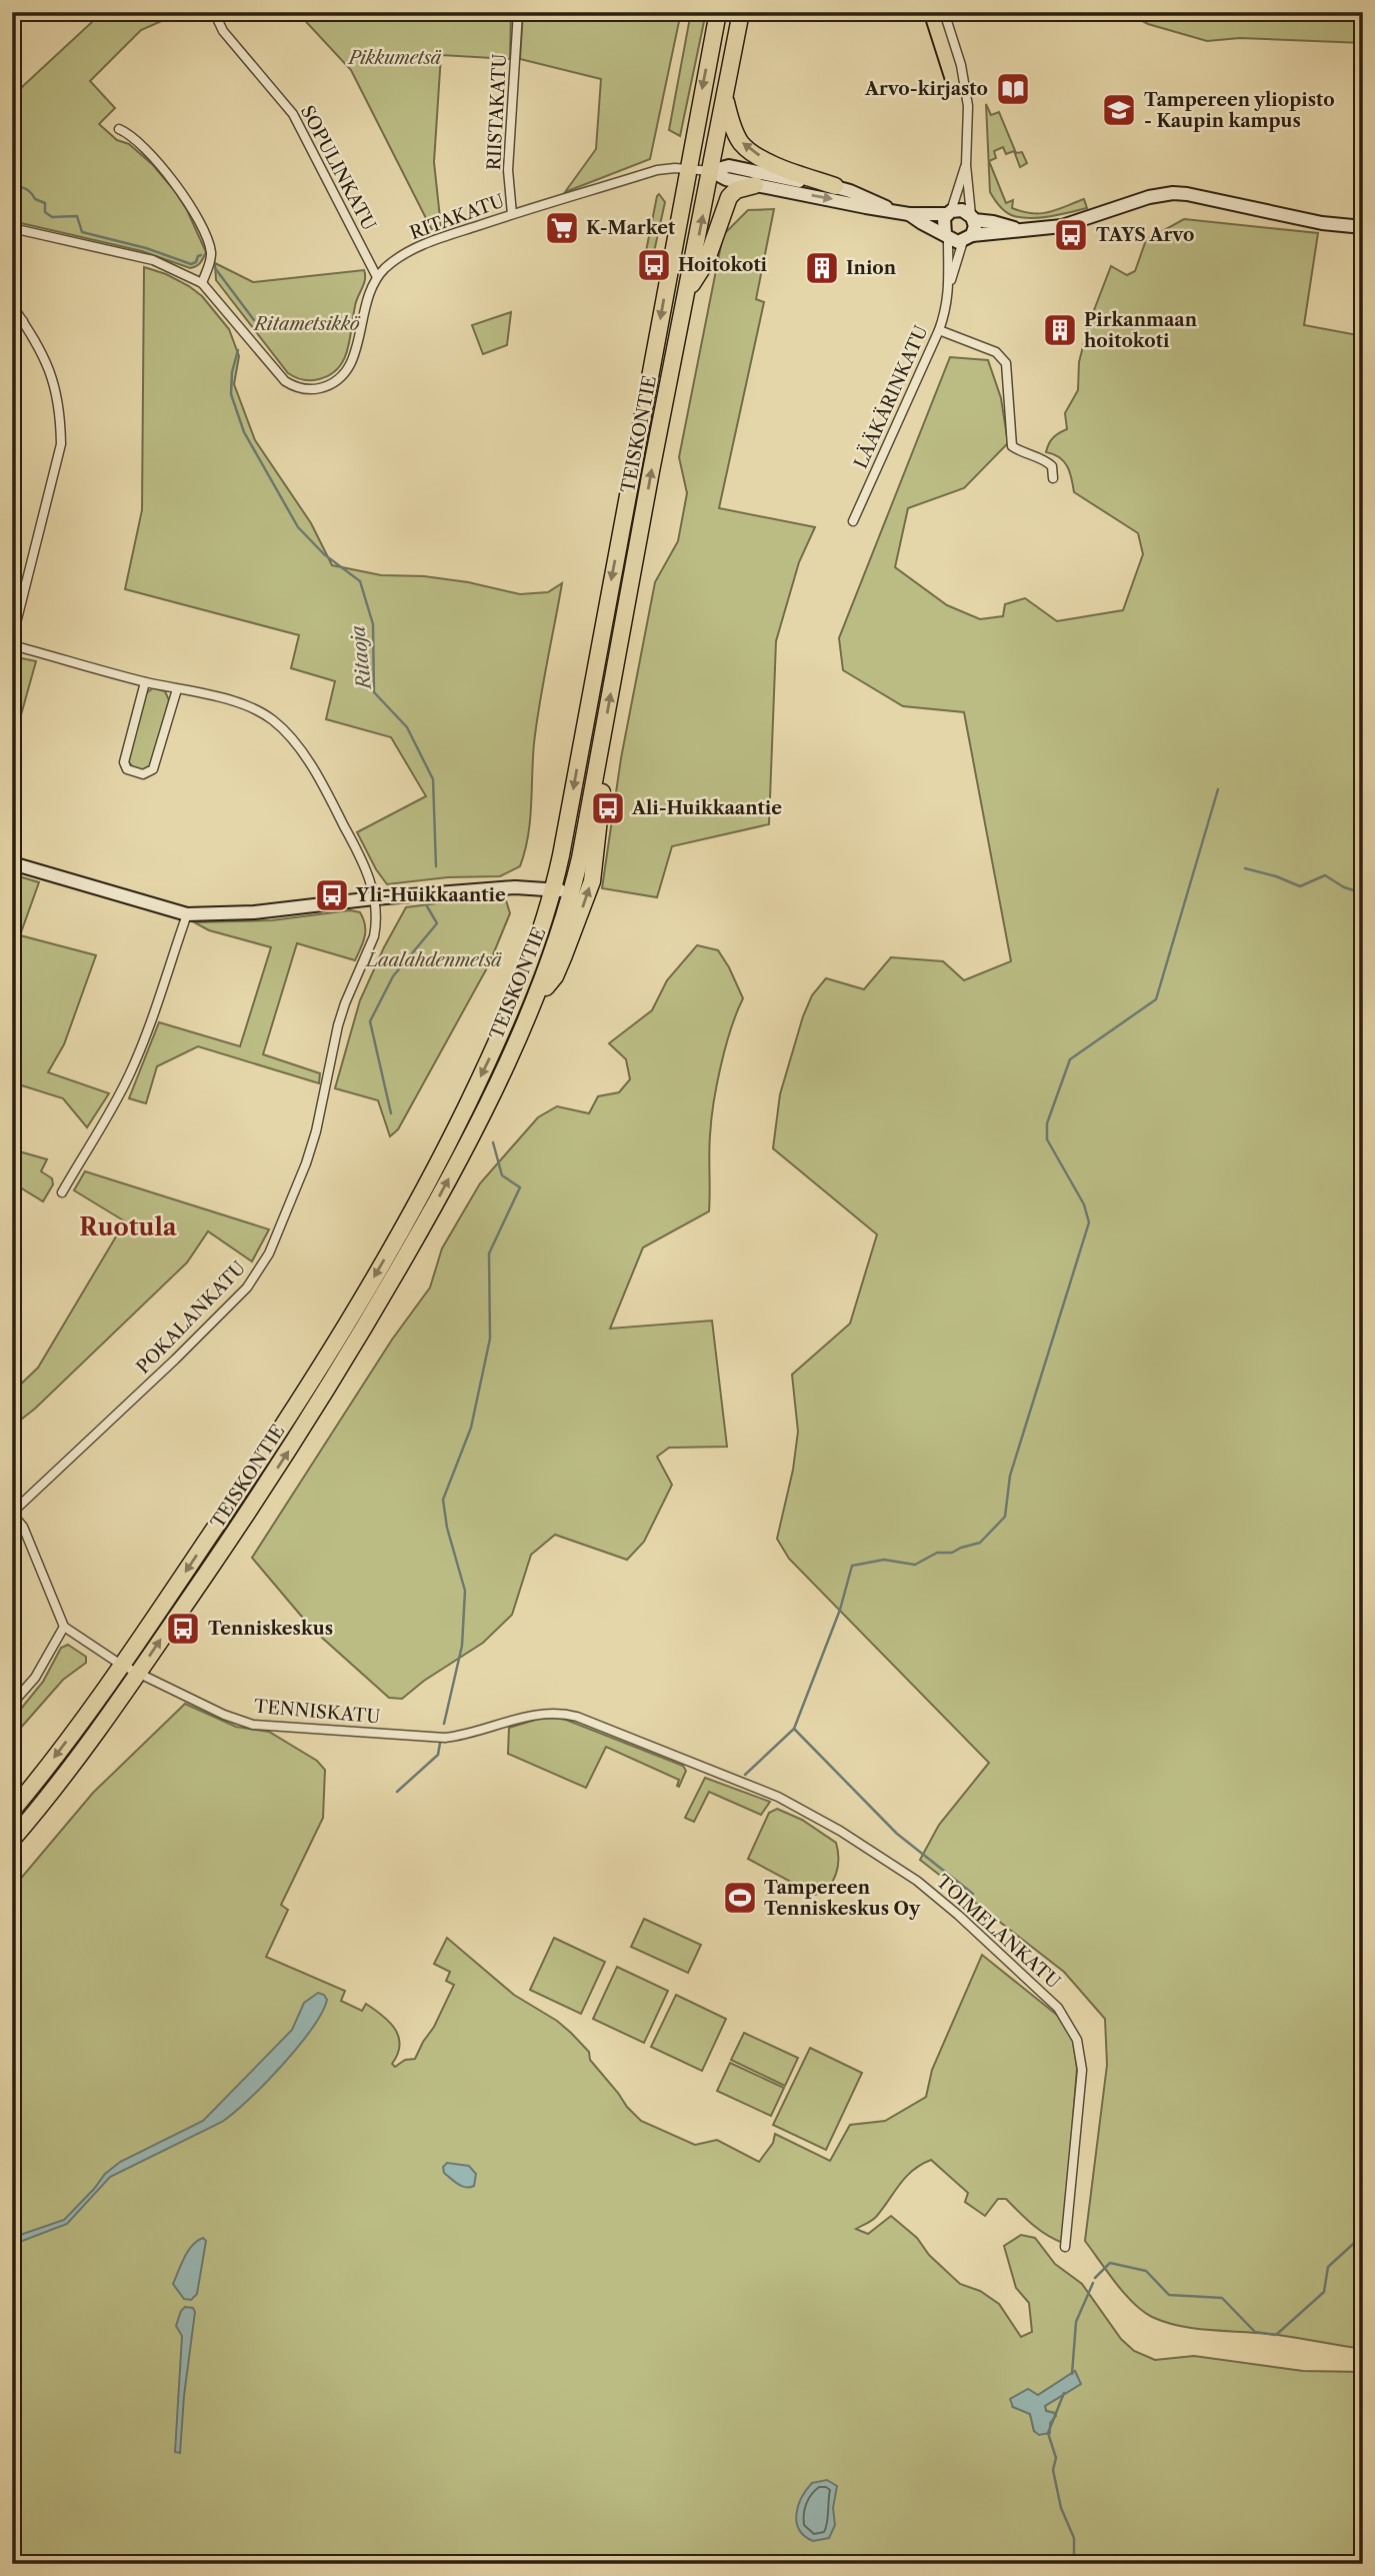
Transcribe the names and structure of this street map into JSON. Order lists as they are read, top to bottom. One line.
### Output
{"streets":{"highway":["TEISKONTIE"],"street":["RIISTAKATU","SOPULINKATU","RITAKATU","LÄÄKÄRINKATU","POKALANKATU","TENNISKATU","TOIMELANKATU"]},"crossings":[["RIISTAKATU","RITAKATU"],["SOPULINKATU","RITAKATU"],["RITAKATU","TEISKONTIE"],["TEISKONTIE","TENNISKATU"],["TENNISKATU","TOIMELANKATU"]],"districts":["Ruotula"],"water":["Ritaoja"],"parks":["Pikkumetsä","Ritametsikkö","Laalahdenmetsä"],"places":{"library":["Arvo-kirjasto"],"school or university":["Tampereen yliopisto - Kaupin kampus"],"supermarket":["K-Market"],"bus stop":["TAYS Arvo","Hoitokoti","Ali-Huikkaantie","Yli-Huikkaantie","Tenniskeskus"],"building":["Inion","Pirkanmaan hoitokoti"],"sports":["Tampereen Tenniskeskus Oy"]}}
